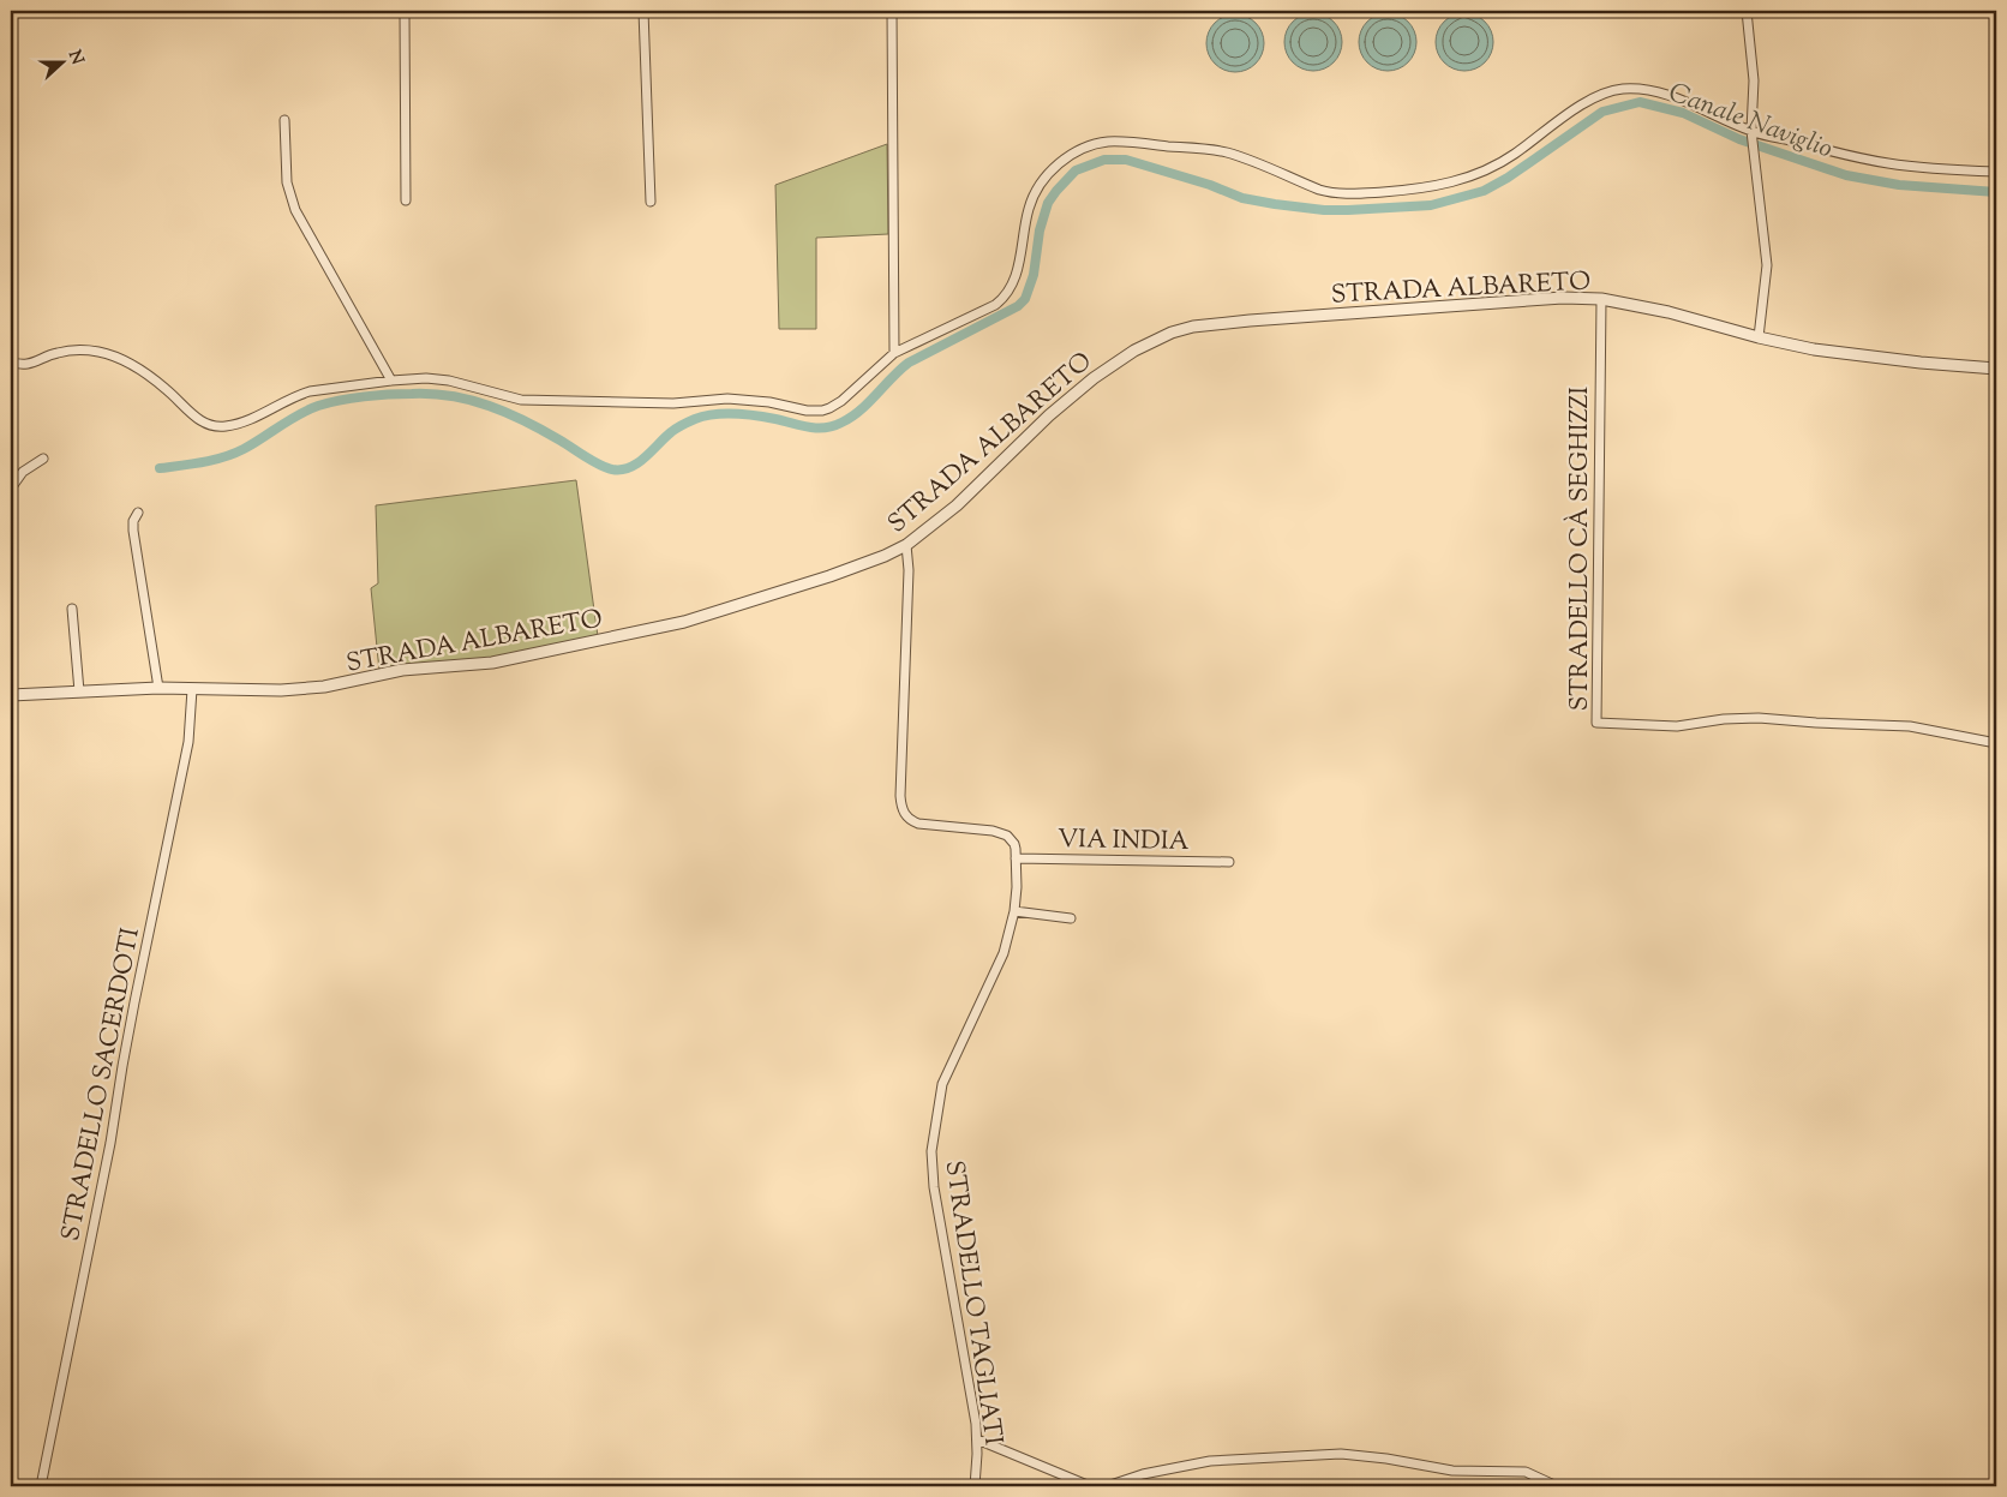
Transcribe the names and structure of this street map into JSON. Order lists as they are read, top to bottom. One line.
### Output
{"streets":{"street":["STRADA ALBARETO","STRADELLO CÀ SEGHIZZI","VIA INDIA","STRADELLO SACERDOTI","STRADELLO TAGLIATI"]},"crossings":[["STRADA ALBARETO","STRADELLO CÀ SEGHIZZI"],["STRADA ALBARETO","STRADELLO SACERDOTI"],["STRADA ALBARETO","STRADELLO TAGLIATI"],["VIA INDIA","STRADELLO TAGLIATI"]],"water":["Canale Naviglio"],"north":"right"}
